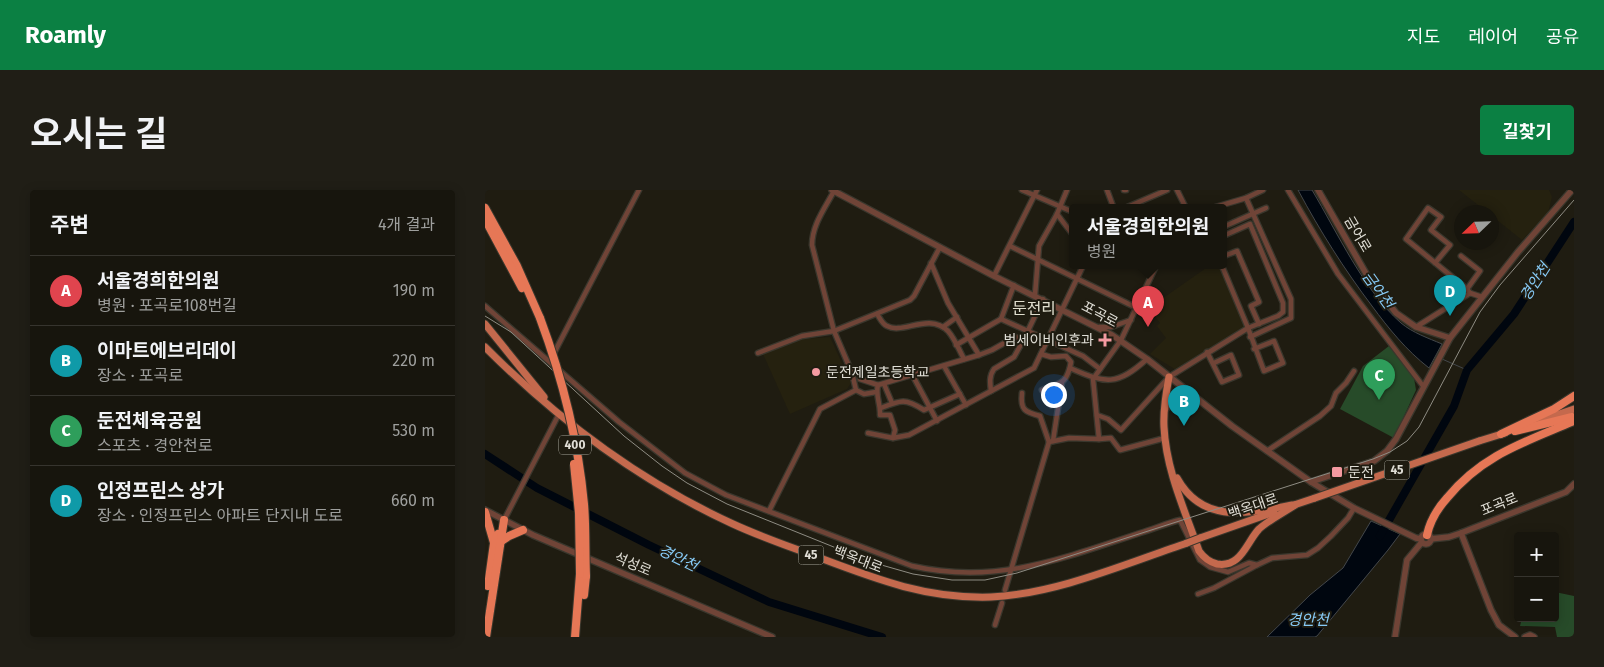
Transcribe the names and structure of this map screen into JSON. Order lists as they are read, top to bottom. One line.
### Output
{"streets":{"highway":["400"],"main road":["45","백옥대로"],"street":["금어로","포곡로","석성로"]},"crossings":[["45","백옥대로"]],"districts":["둔전리"],"water":["경안천","금어천"],"places":{"health":["범세이비인후과"],"other":["둔전제일초등학교"],"transit":["둔전"]},"north":"bottom left","page":{"header":"Roamly","nav":["지도","레이어","공유"],"title":"오시는 길","buttons":"길찾기","heading":["주변","4개 결과"],"popup":["서울경희한의원","병원"],"list":[{"mark":"A","name":"서울경희한의원","note":"병원 · 포곡로108번길","value":"190 m"},{"mark":"B","name":"이마트에브리데이","note":"장소 · 포곡로","value":"220 m"},{"mark":"C","name":"둔전체육공원","note":"스포츠 · 경안천로","value":"530 m"},{"mark":"D","name":"인정프린스 상가","note":"장소 · 인정프린스 아파트 단지내 도로","value":"660 m"}],"pins":["D","A","C","B"],"map_buttons":["+","−"]}}
